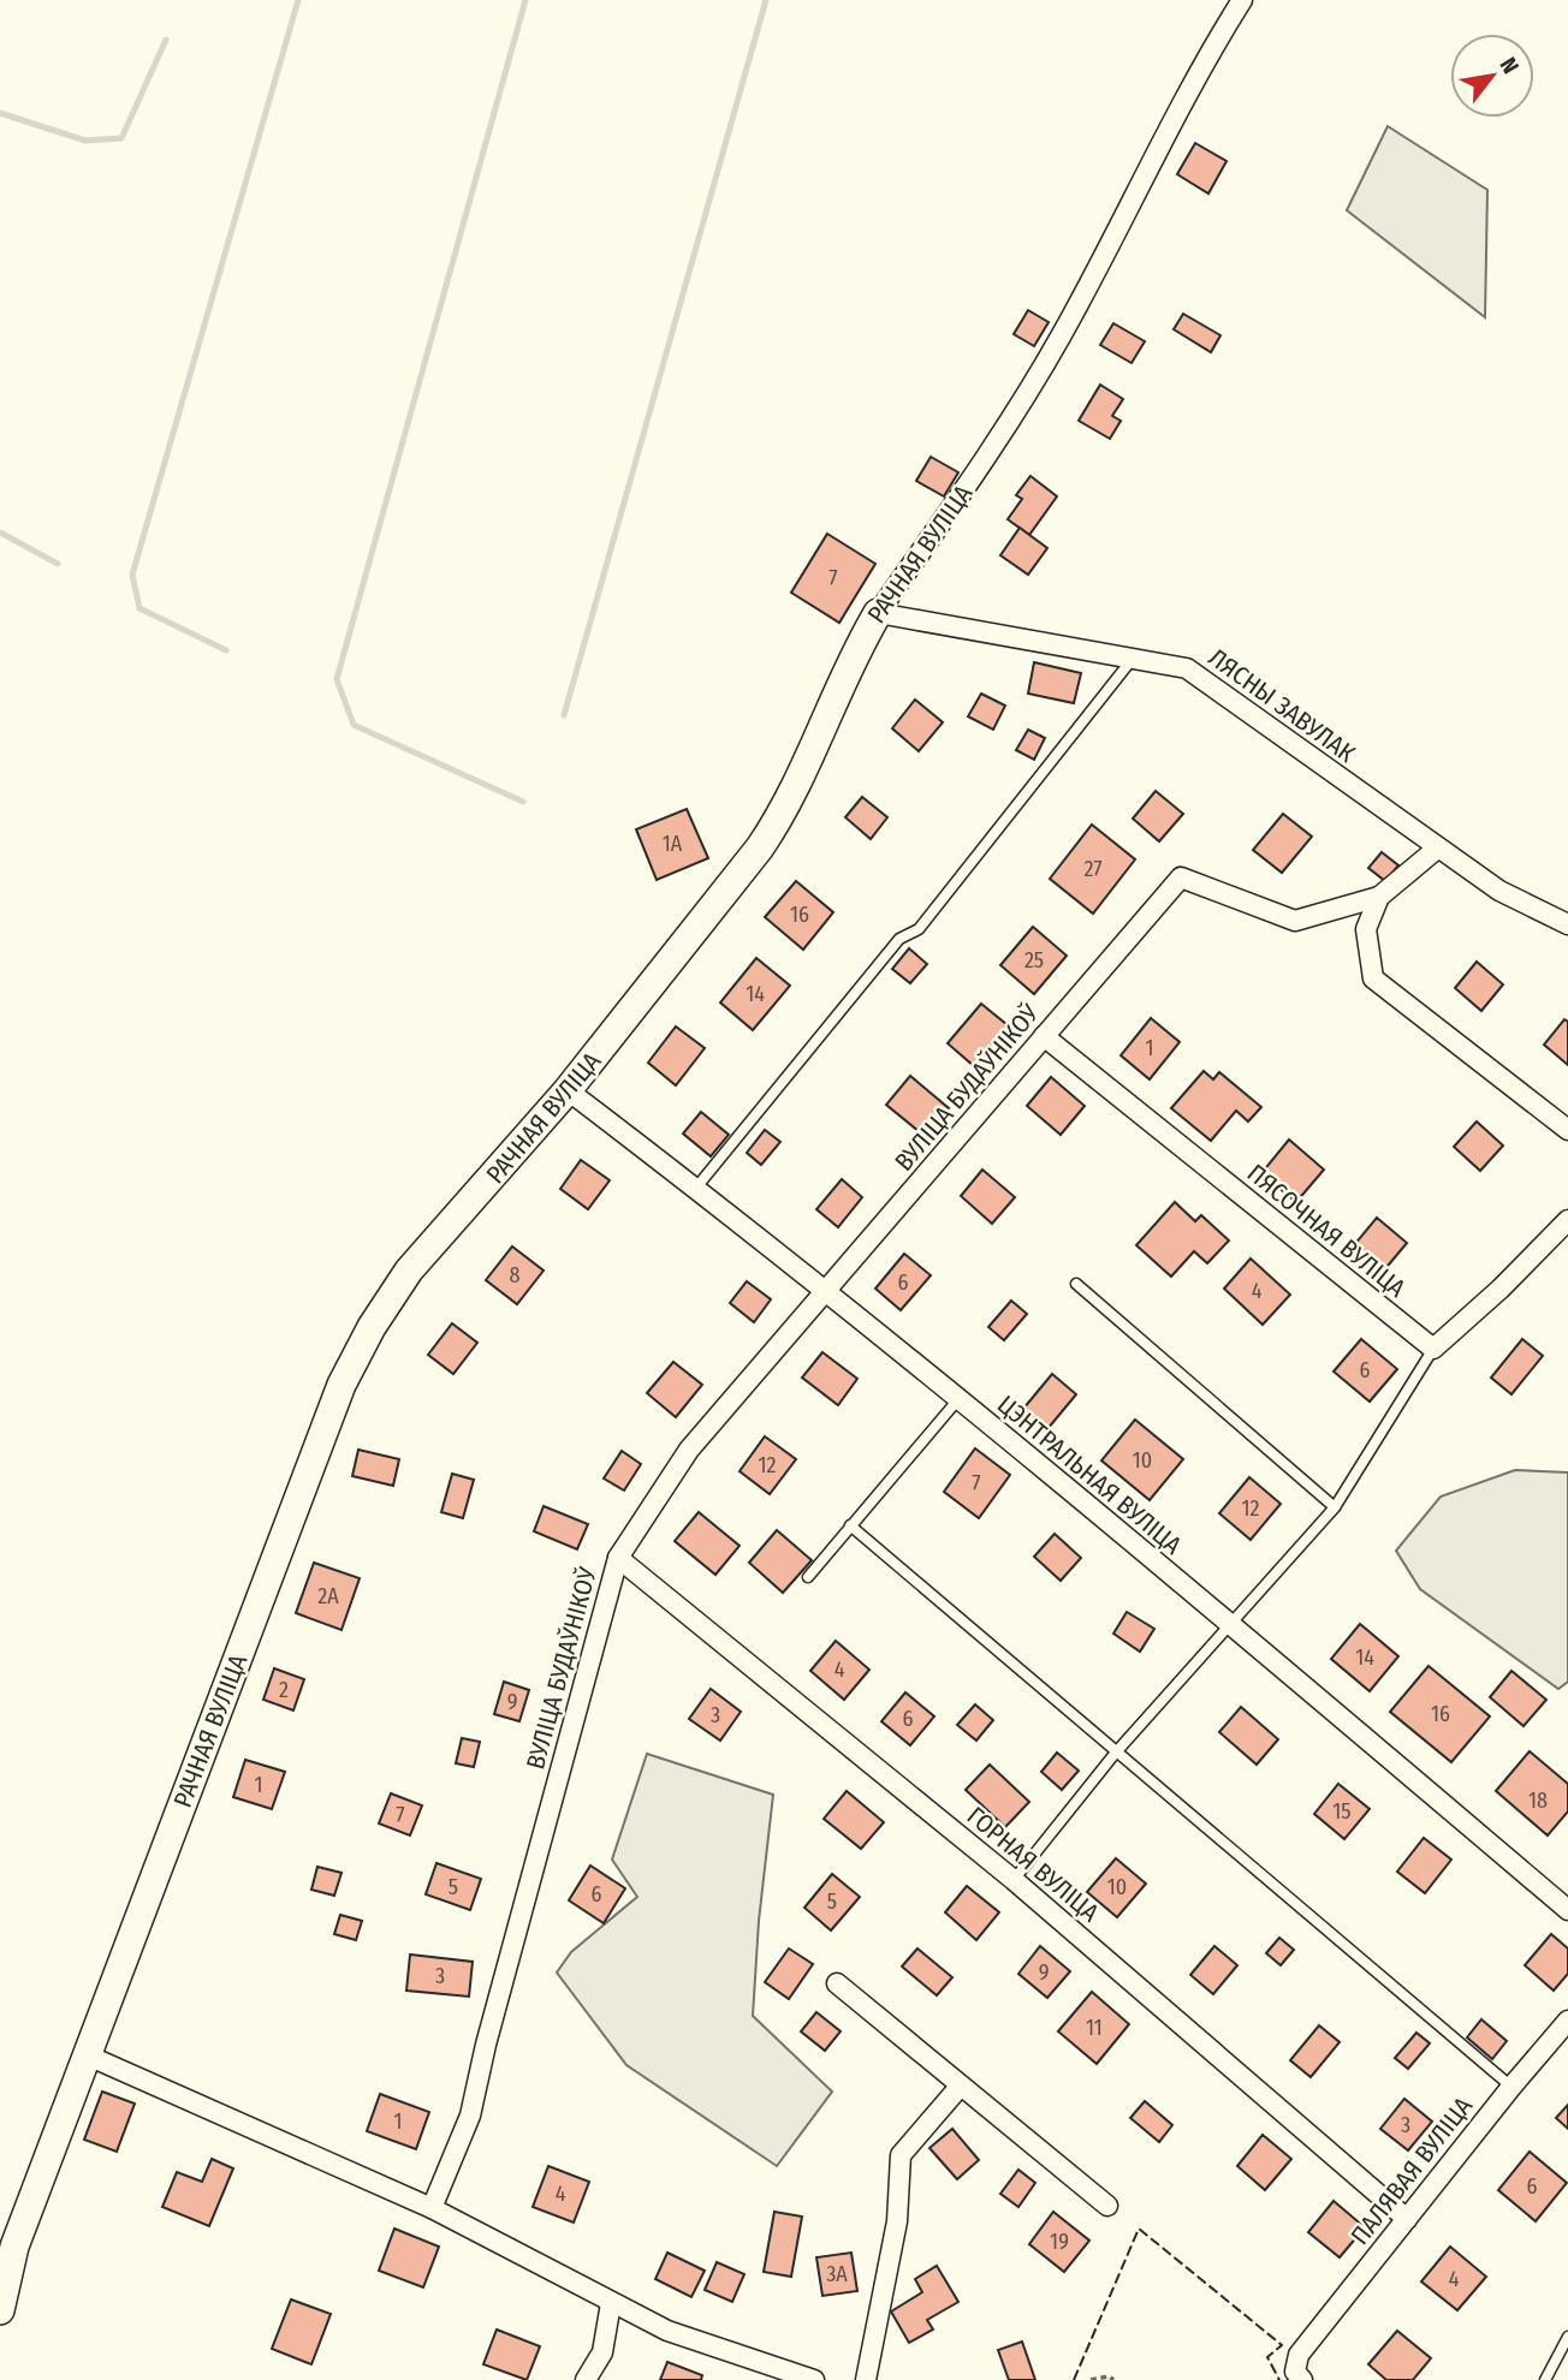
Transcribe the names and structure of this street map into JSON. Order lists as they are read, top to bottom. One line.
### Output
{"streets":{"street":["РАЧНАЯ ВУЛІЦА","ЛЯСНЫ ЗАВУЛАК","ВУЛІЦА БУДАЎНІКОЎ","ПЯСОЧНАЯ ВУЛІЦА","ЦЭНТРАЛЬНАЯ ВУЛІЦА","ГОРНАЯ ВУЛІЦА","ПАЛЯВАЯ ВУЛІЦА"]},"crossings":[["РАЧНАЯ ВУЛІЦА","ЛЯСНЫ ЗАВУЛАК"],["РАЧНАЯ ВУЛІЦА","ЦЭНТРАЛЬНАЯ ВУЛІЦА"],["ВУЛІЦА БУДАЎНІКОЎ","ПЯСОЧНАЯ ВУЛІЦА"],["ВУЛІЦА БУДАЎНІКОЎ","ЦЭНТРАЛЬНАЯ ВУЛІЦА"],["ВУЛІЦА БУДАЎНІКОЎ","ГОРНАЯ ВУЛІЦА"],["ГОРНАЯ ВУЛІЦА","ПАЛЯВАЯ ВУЛІЦА"]],"house_numbers":["7","1А","27","16","25","14","1","8","6","4","6","10","12","7","12","2А","14","4","2","9","16","3","6","1","18","15","7","5","10","6","5","9","3","11","1","3","6","4","19","3А","4"],"north":"top right"}
